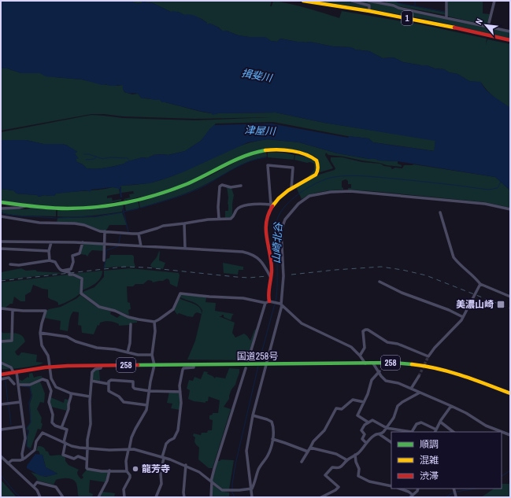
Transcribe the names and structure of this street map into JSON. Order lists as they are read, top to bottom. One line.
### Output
{"streets":{"main road":["1","国道258号","258"]},"water":["揖斐川","津屋川","山崎北谷"],"places":{"transit":["美濃山崎"],"other":["龍芳寺"]},"legend":["順調","混雑","渋滞"],"north":"top left"}
